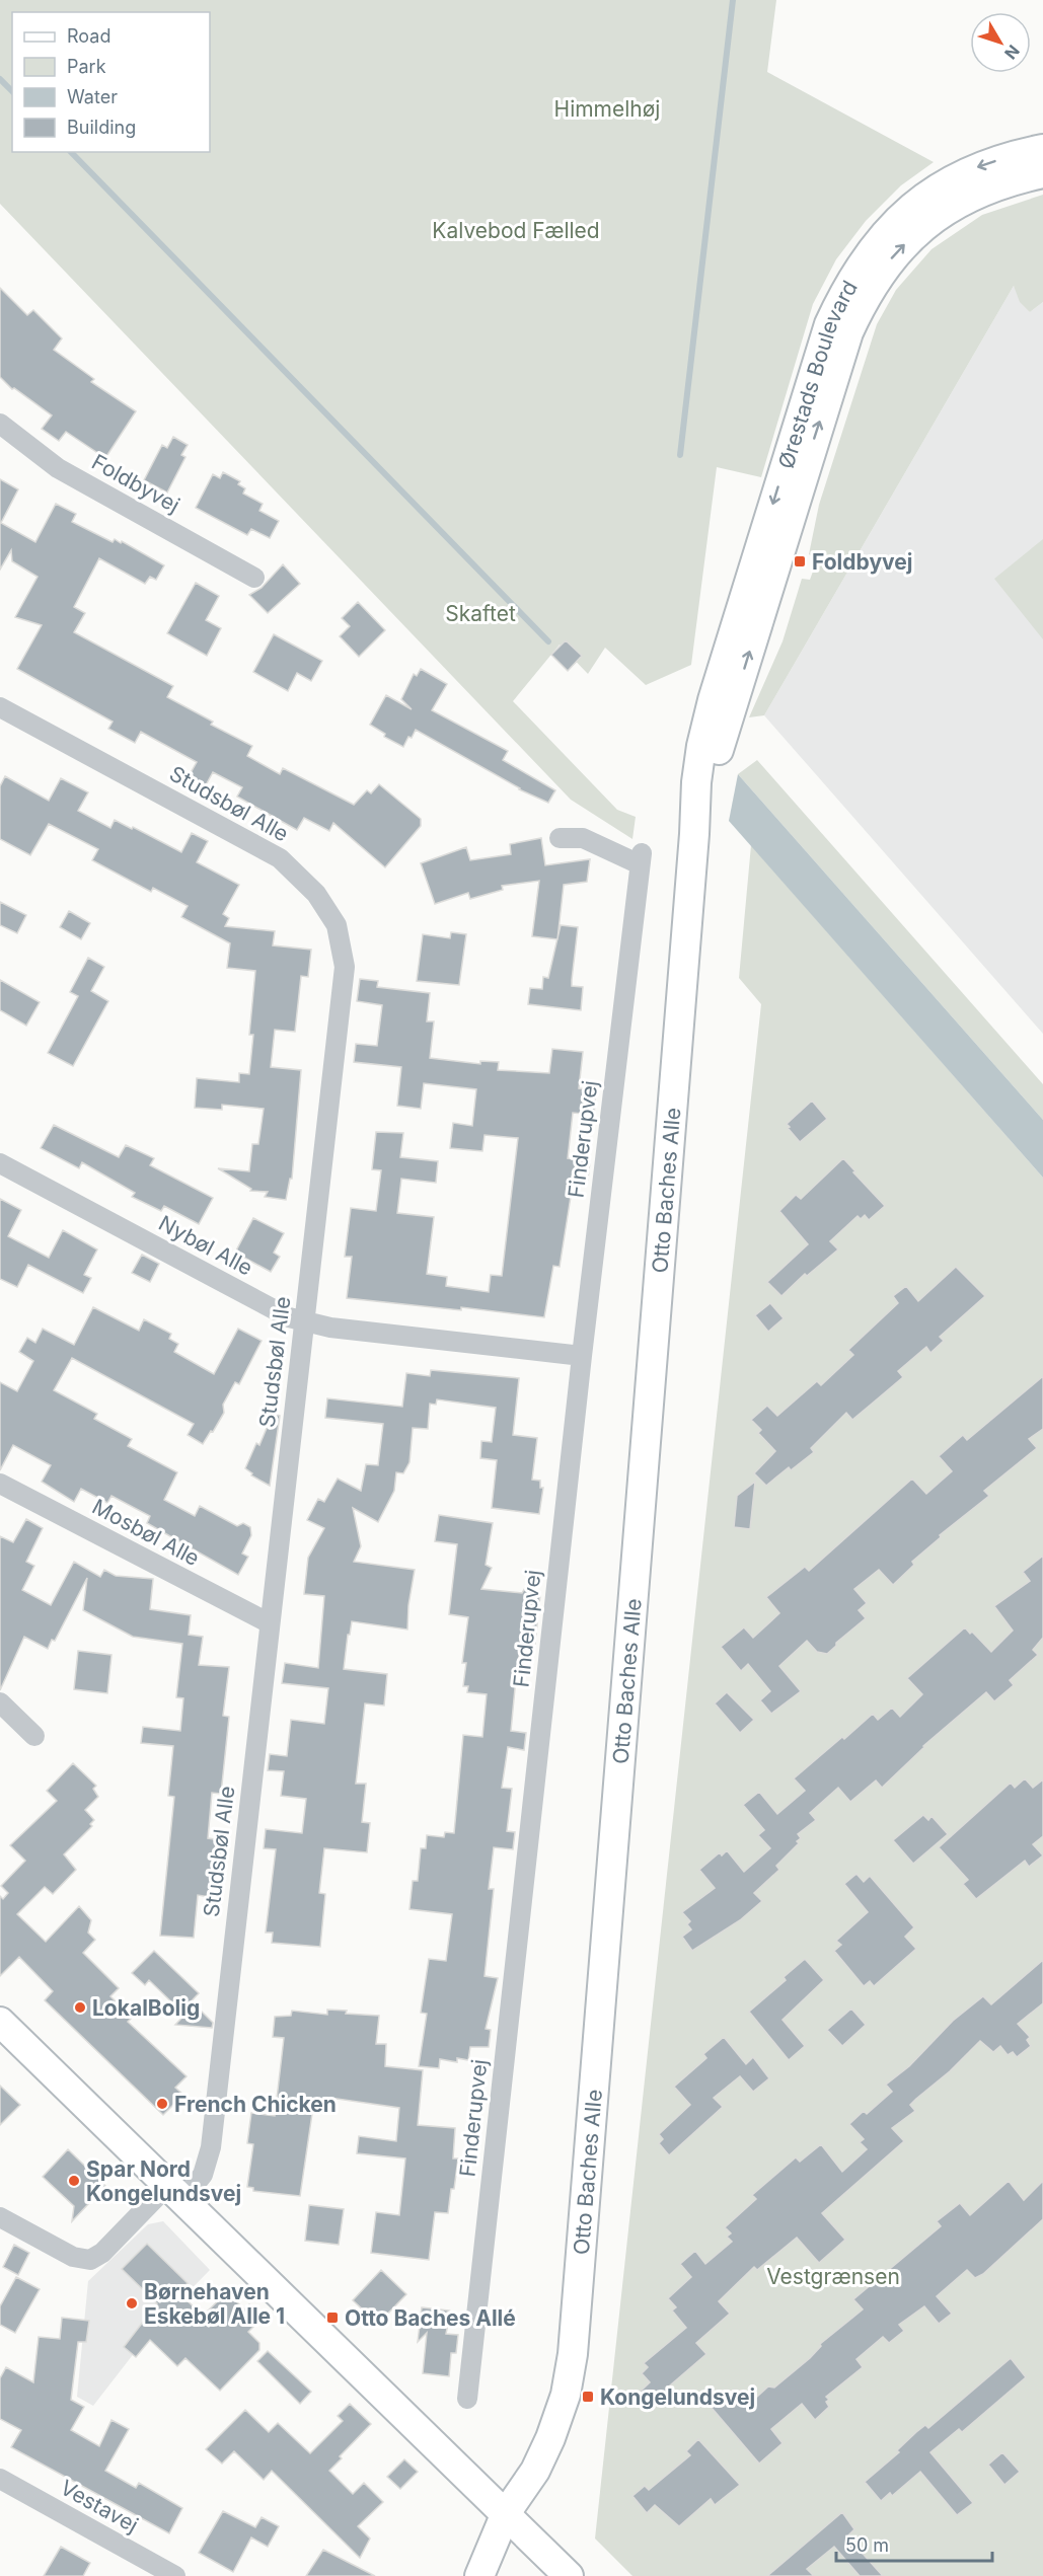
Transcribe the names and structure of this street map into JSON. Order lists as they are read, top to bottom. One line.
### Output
{"streets":{"street":["Ørestads Boulevard","Foldbyvej","Studsbøl Alle","Finderupvej","Otto Baches Alle","Nybøl Alle","Mosbøl Alle","Vestavej"]},"crossings":[["Ørestads Boulevard","Otto Baches Alle"],["Studsbøl Alle","Nybøl Alle"],["Studsbøl Alle","Mosbøl Alle"],["Finderupvej","Nybøl Alle"]],"parks":["Himmelhøj","Kalvebod Fælled","Skaftet","Vestgrænsen"],"places":{"transit":["Foldbyvej","Otto Baches Allé","Kongelundsvej"],"other":["LokalBolig","French Chicken","Spar Nord Kongelundsvej","Børnehaven Eskebøl Alle 1"]},"legend":["Road","Park","Water","Building"],"scale_bar":"50 m","north":"bottom right"}
